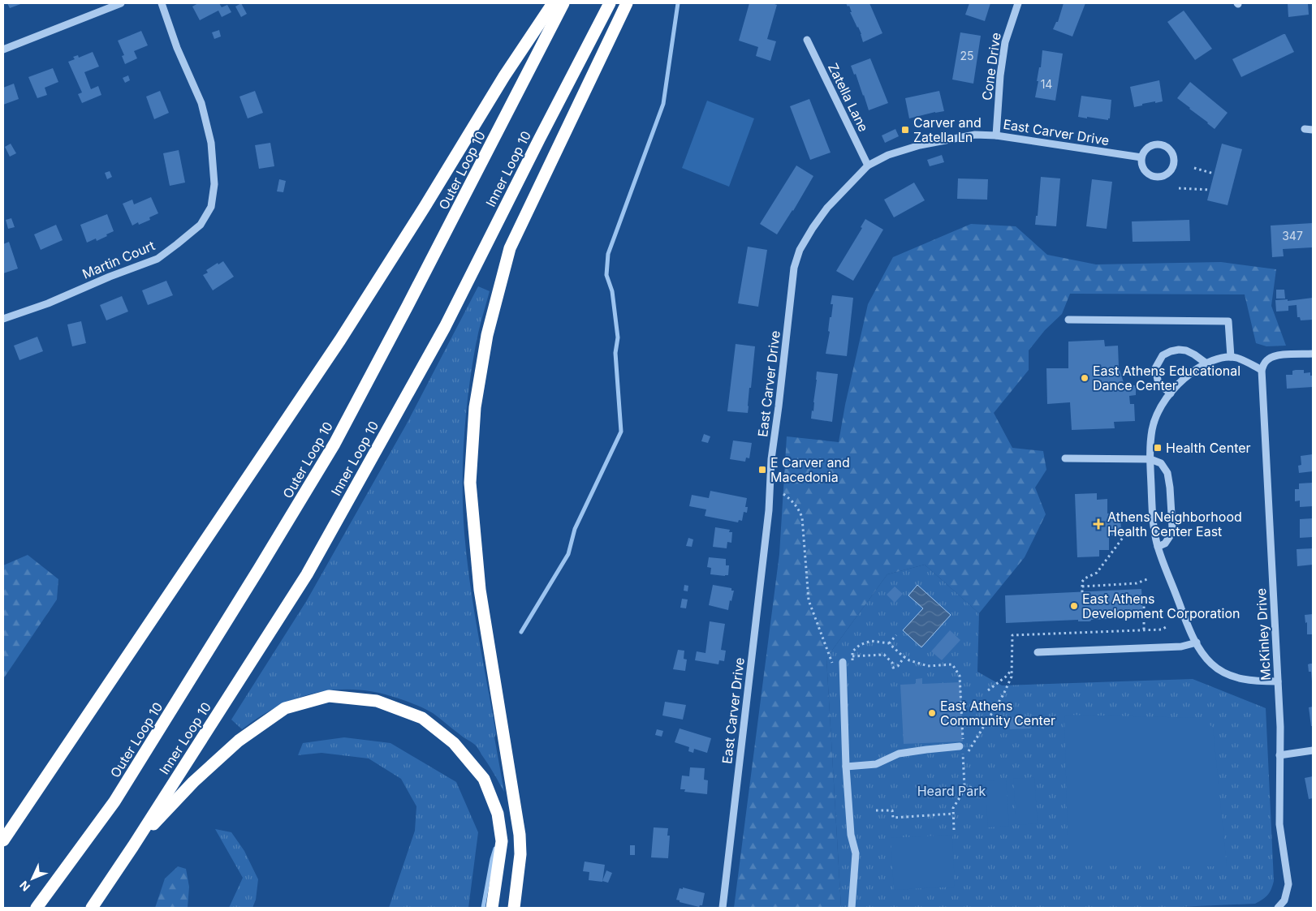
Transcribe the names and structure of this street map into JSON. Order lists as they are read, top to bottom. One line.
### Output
{"streets":{"highway":["Inner Loop 10","Outer Loop 10"],"street":["Cone Drive","Zatella Lane","East Carver Drive","Martin Court","McKinley Drive"]},"crossings":[["Cone Drive","East Carver Drive"],["Zatella Lane","East Carver Drive"]],"parks":["Heard Park"],"places":{"transit":["Carver and Zatella Ln","Health Center","E Carver and Macedonia"],"other":["East Athens Educational Dance Center","East Athens Development Corporation","East Athens Community Center"],"health":["Athens Neighborhood Health Center East"]},"house_numbers":["25","14","347"],"north":"bottom left"}
